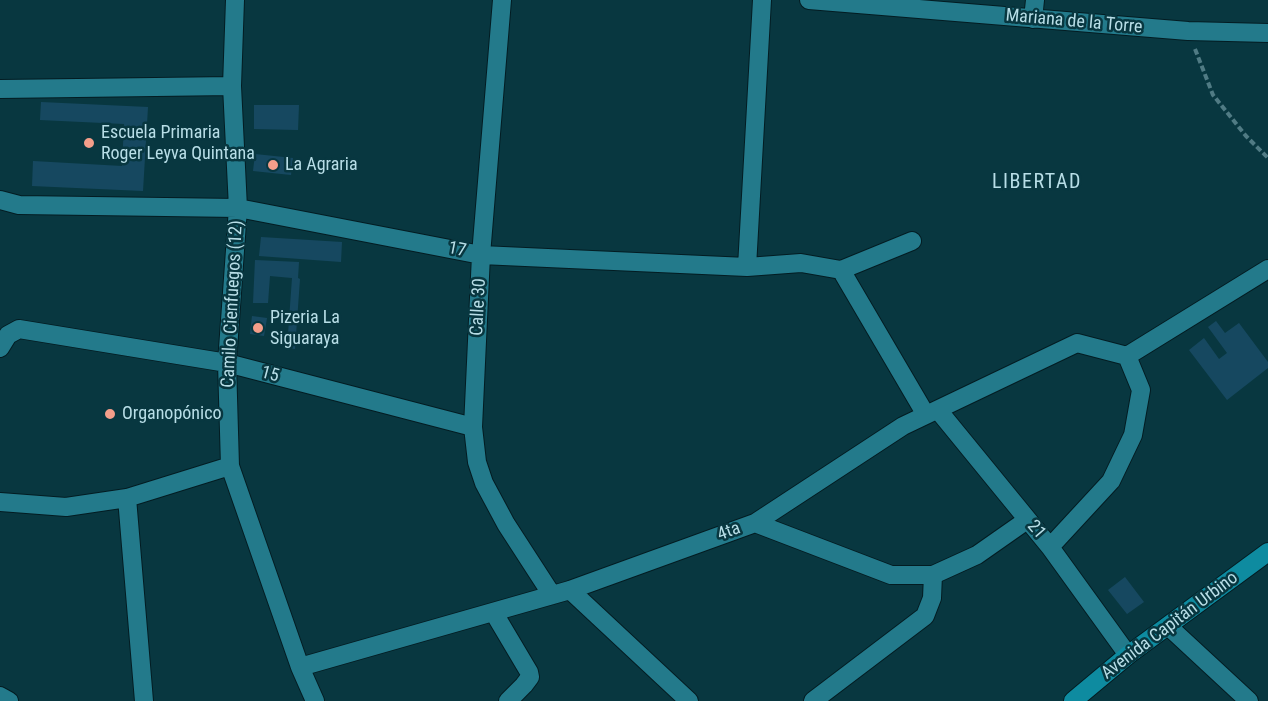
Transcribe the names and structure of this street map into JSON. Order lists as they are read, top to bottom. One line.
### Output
{"streets":{"main road":["Avenida Capitán Urbino"],"street":["Mariana de la Torre","17","Camilo Cienfuegos (12)","Calle 30","15","21","4ta"]},"crossings":[["17","Camilo Cienfuegos (12)"],["17","Calle 30"],["17","21"],["Camilo Cienfuegos (12)","15"],["Camilo Cienfuegos (12)","4ta"],["Calle 30","15"],["Calle 30","4ta"],["21","4ta"],["21","Avenida Capitán Urbino"]],"districts":["LIBERTAD"],"places":["Escuela Primaria Roger Leyva Quintana","La Agraria","Pizeria La Siguaraya","Organopónico"]}
